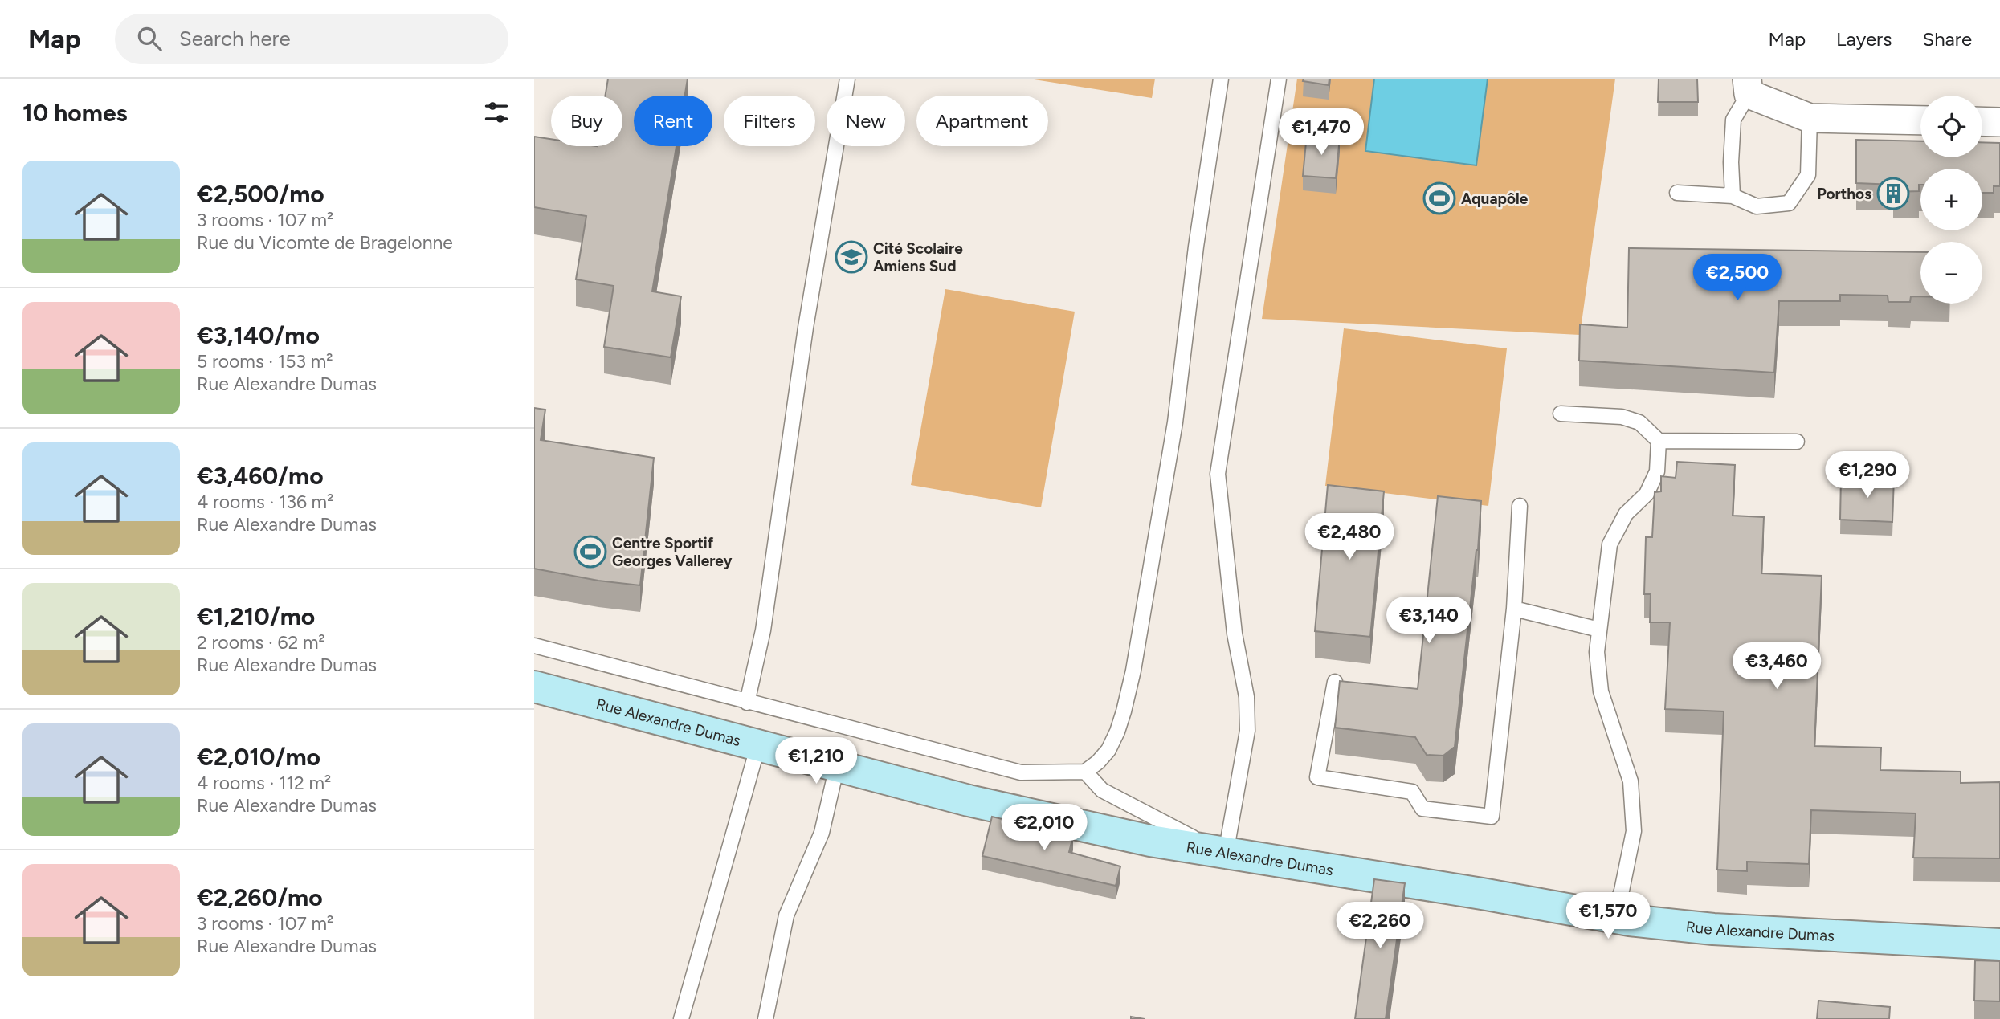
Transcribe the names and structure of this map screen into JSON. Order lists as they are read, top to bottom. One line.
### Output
{"streets":{"street":["Rue Alexandre Dumas"]},"places":{"building":["Porthos"],"sports":["Aquapôle","Centre Sportif Georges Vallerey"],"school or university":["Cité Scolaire Amiens Sud"]},"page":{"header":"Map","search":"Search here","nav":["Map","Layers","Share"],"heading":"10 homes","map_buttons":["+","−"],"chip":["Buy","Rent","Filters","New","Apartment"],"price":["€1,470","€2,500","€1,290","€2,480","€3,140","€3,460","€1,210","€2,010","€1,570","€2,260"],"list":[{"name":"€2,500/mo","note":"3 rooms · 107 m² · Rue du Vicomte de Bragelonne"},{"name":"€3,140/mo","note":"5 rooms · 153 m² · Rue Alexandre Dumas"},{"name":"€3,460/mo","note":"4 rooms · 136 m² · Rue Alexandre Dumas"},{"name":"€1,210/mo","note":"2 rooms · 62 m² · Rue Alexandre Dumas"},{"name":"€2,010/mo","note":"4 rooms · 112 m² · Rue Alexandre Dumas"},{"name":"€2,260/mo","note":"3 rooms · 107 m² · Rue Alexandre Dumas"}]}}
